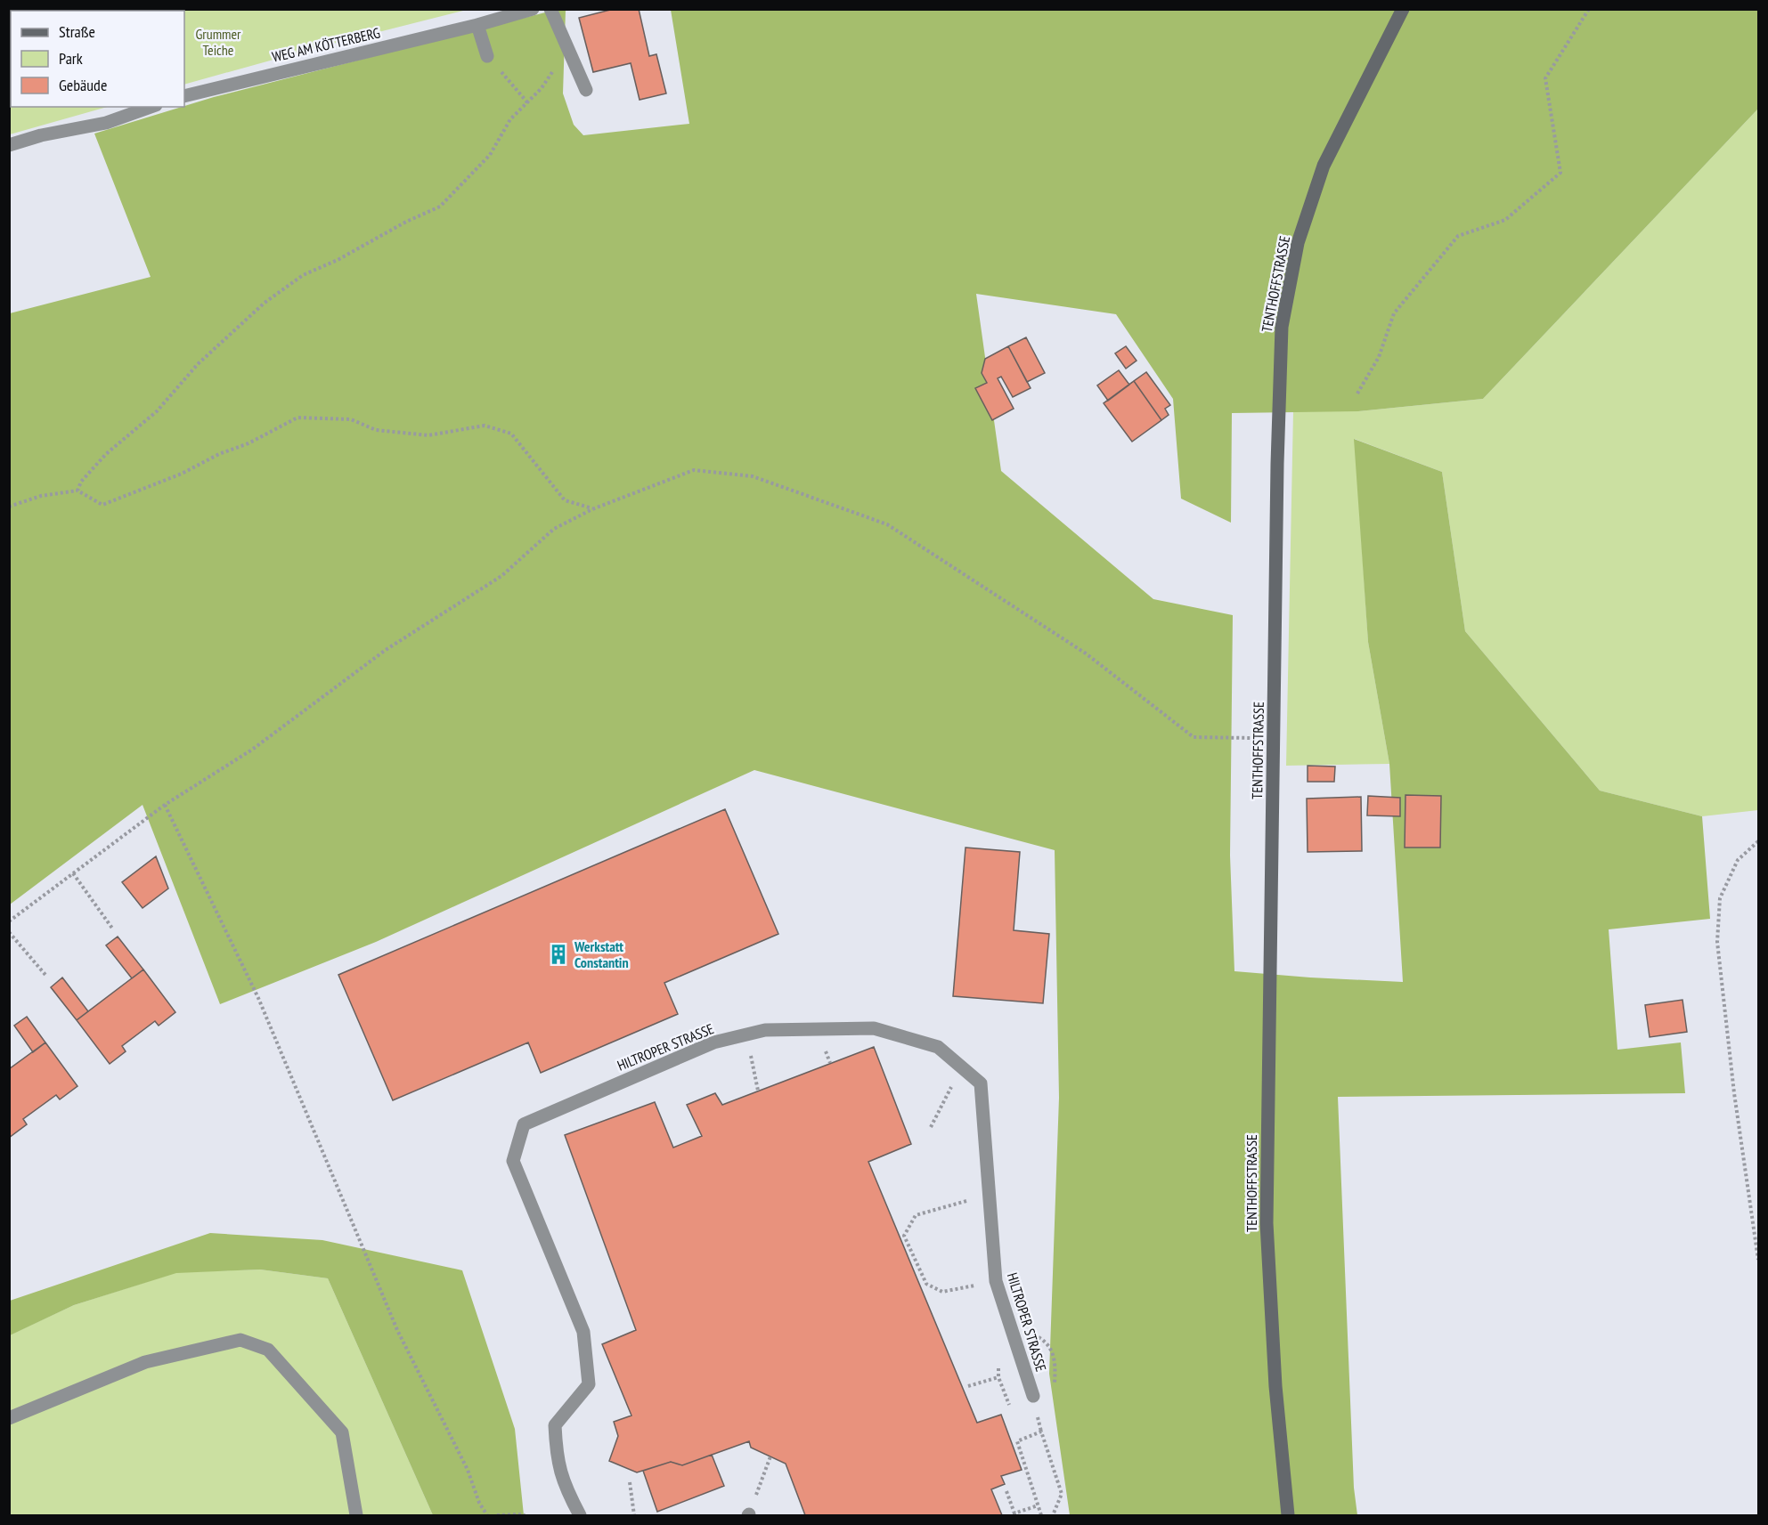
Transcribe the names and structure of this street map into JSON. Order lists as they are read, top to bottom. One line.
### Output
{"streets":{"street":["TENTHOFFSTRASSE"],"lane":["WEG AM KÖTTERBERG","HILTROPER STRASSE"]},"parks":["Grummer Teiche"],"places":{"building":["Werkstatt Constantin"]},"legend":["Straße","Park","Gebäude"]}
